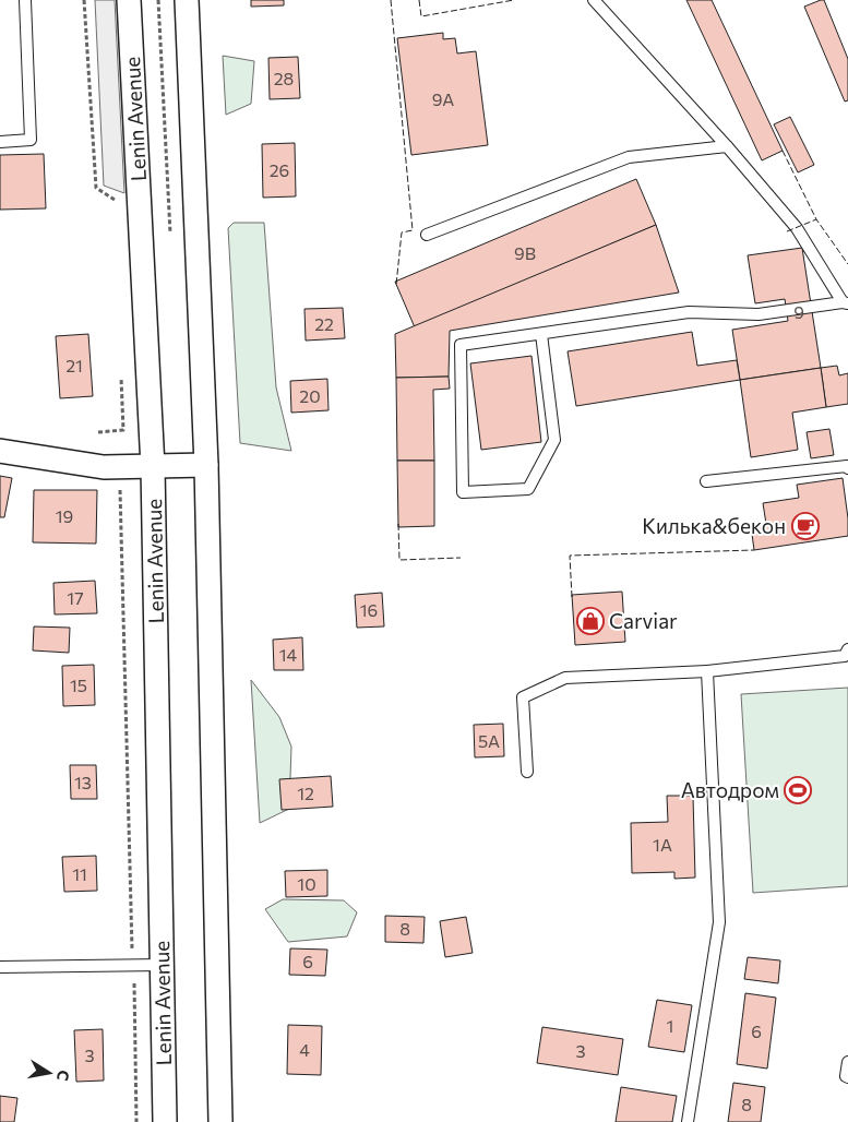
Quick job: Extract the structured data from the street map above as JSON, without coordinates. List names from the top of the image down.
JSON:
{
  "streets": {
    "street": ["Lenin Avenue"]
  },
  "places": {
    "cafe": ["Килька&бекон"],
    "shop": ["Carviar"],
    "sports": ["Автодром"]
  },
  "house_numbers": [
    "28",
    "9А",
    "26",
    "9В",
    "9",
    "22",
    "21",
    "20",
    "19",
    "17",
    "16",
    "14",
    "15",
    "5А",
    "13",
    "12",
    "1А",
    "11",
    "10",
    "8",
    "6",
    "1",
    "6",
    "4",
    "3",
    "3",
    "8"
  ],
  "north": "right"
}
